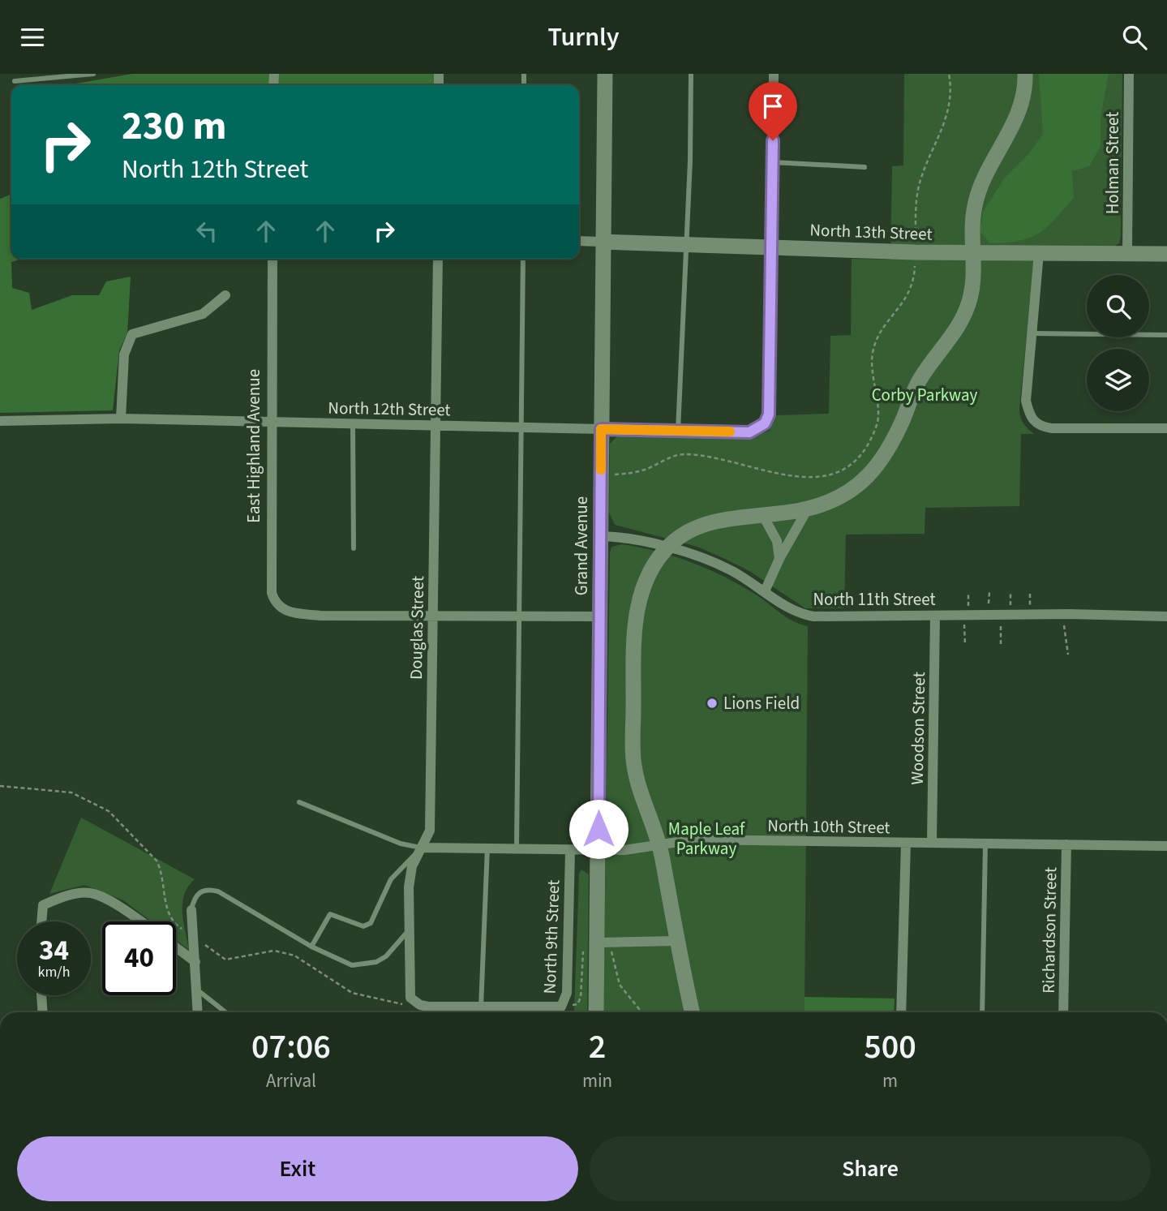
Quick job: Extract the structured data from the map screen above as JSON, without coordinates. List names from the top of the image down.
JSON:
{
  "streets": {
    "street": [
      "Holman Street",
      "North 13th Street",
      "North 12th Street",
      "East Highland Avenue",
      "Grand Avenue",
      "North 11th Street",
      "Douglas Street",
      "Woodson Street",
      "North 10th Street",
      "Richardson Street",
      "North 9th Street"
    ]
  },
  "crossings": [
    ["Holman Street", "North 13th Street"],
    ["North 13th Street", "North 12th Street"],
    ["North 13th Street", "Grand Avenue"],
    ["North 12th Street", "East Highland Avenue"],
    ["North 12th Street", "Grand Avenue"],
    ["North 12th Street", "Douglas Street"],
    ["East Highland Avenue", "Douglas Street"],
    ["Grand Avenue", "North 11th Street"],
    ["Grand Avenue", "North 10th Street"],
    ["North 11th Street", "Woodson Street"],
    ["Douglas Street", "North 10th Street"],
    ["Douglas Street", "North 9th Street"],
    ["Woodson Street", "North 10th Street"],
    ["North 10th Street", "Richardson Street"],
    ["North 10th Street", "North 9th Street"]
  ],
  "parks": ["Corby Parkway", "Maple Leaf Parkway"],
  "places": ["Lions Field"],
  "page": {
    "header": "Turnly",
    "turn": ["230 m", "North 12th Street"],
    "speed": "34 km/h",
    "limit": "40",
    "eta": [
      "07:06",
      "Arrival",
      "2",
      "min",
      "500",
      "m"
    ],
    "buttons": ["Exit", "Share"]
  }
}
